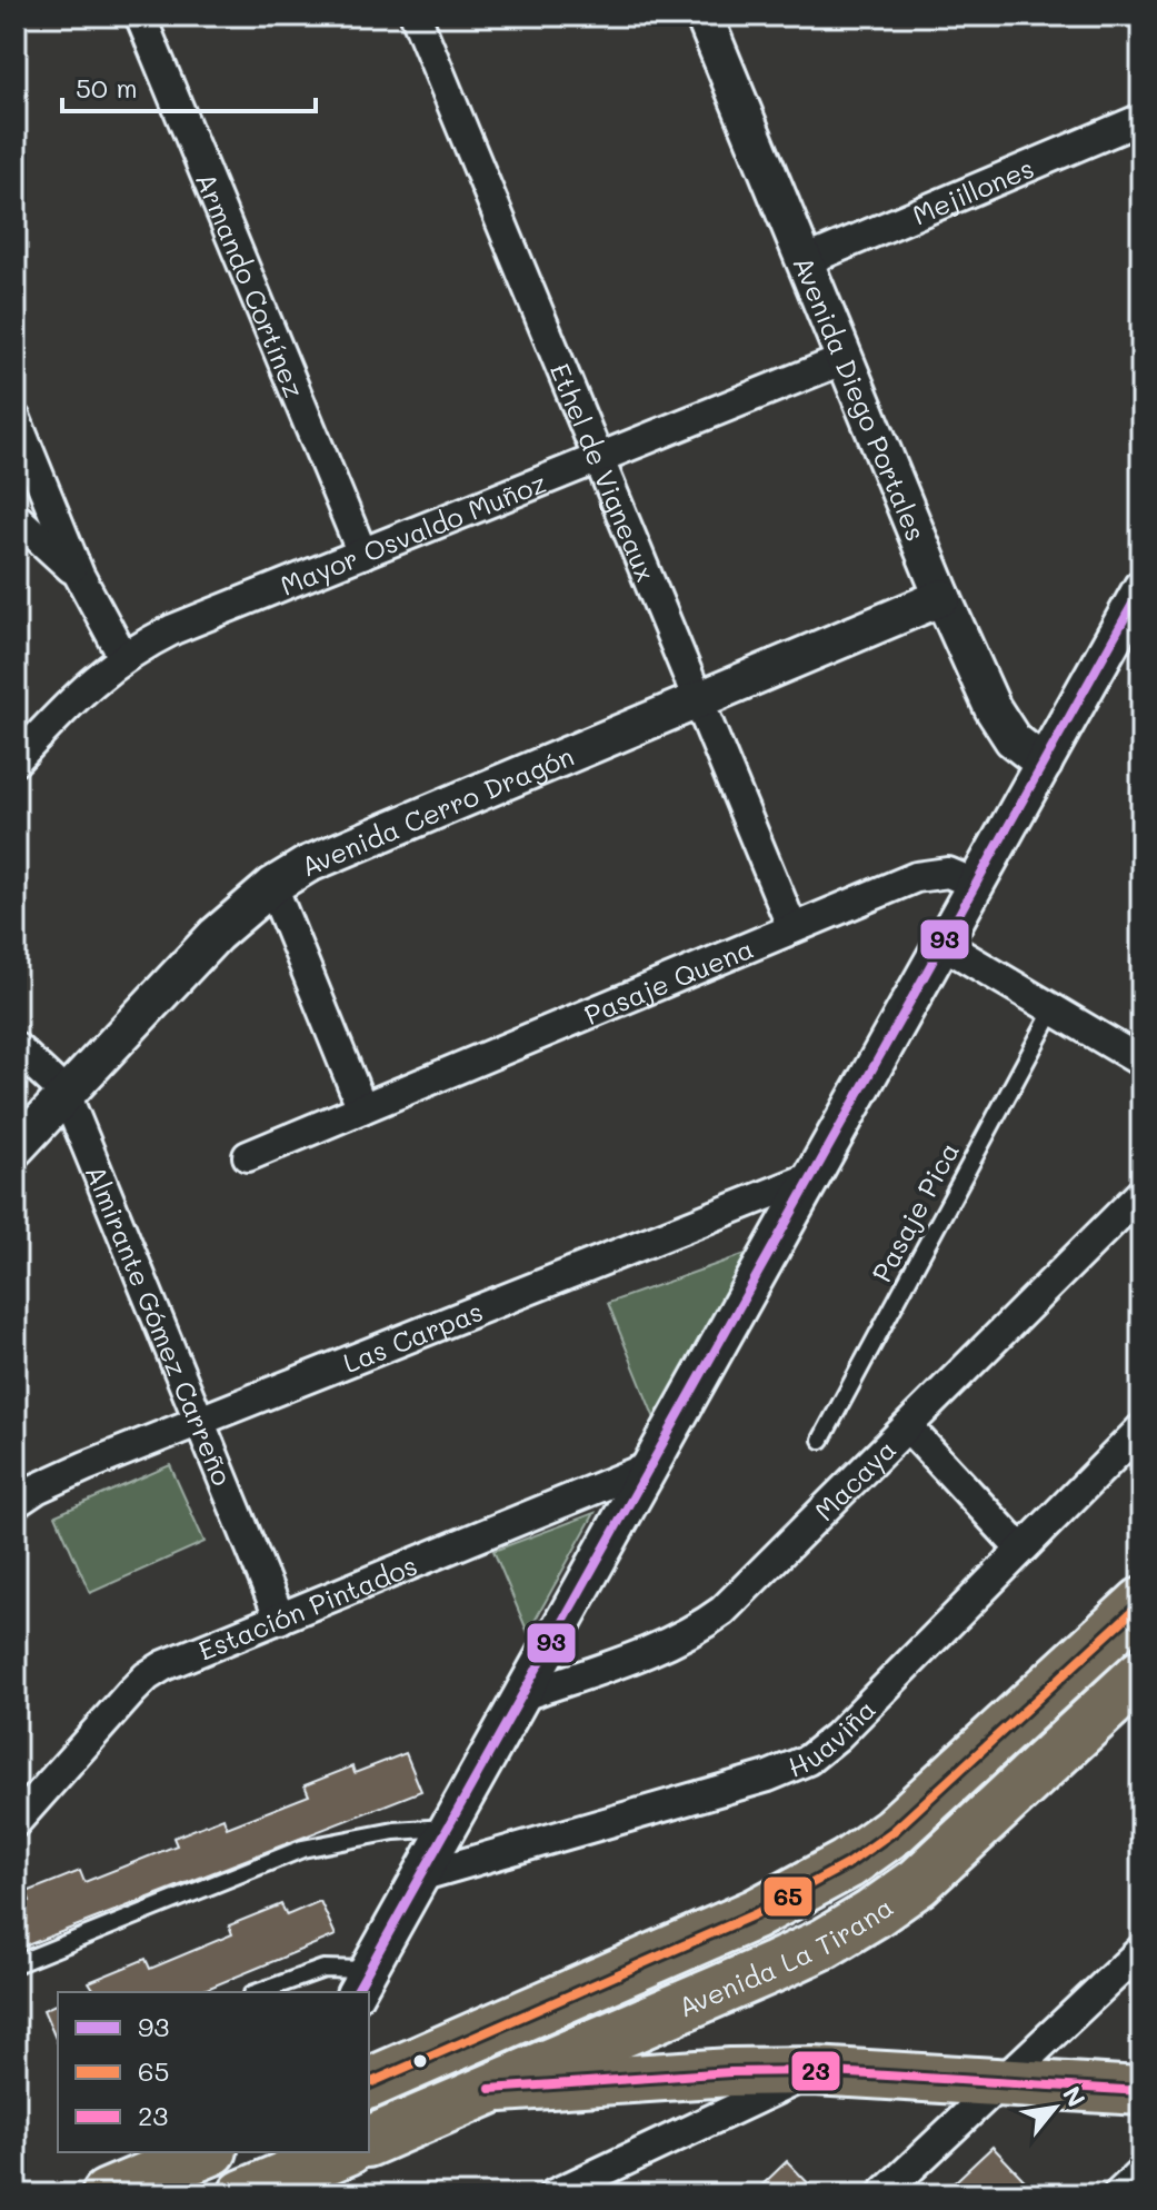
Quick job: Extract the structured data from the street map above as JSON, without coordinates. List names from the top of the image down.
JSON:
{
  "streets": {
    "highway": ["Avenida La Tirana"],
    "street": [
      "Mejillones",
      "Armando Cortínez",
      "Avenida Diego Portales",
      "Ethel de Vigneaux",
      "Mayor Osvaldo Muñoz",
      "Avenida Cerro Dragón",
      "Pasaje Quena",
      "Almirante Gómez Carreño",
      "Las Carpas",
      "Macaya",
      "Estación Pintados",
      "Huaviña"
    ],
    "lane": ["Pasaje Pica"]
  },
  "crossings": [
    ["Mejillones", "Avenida Diego Portales"],
    ["Armando Cortínez", "Mayor Osvaldo Muñoz"],
    ["Avenida Diego Portales", "Mayor Osvaldo Muñoz"],
    ["Avenida Diego Portales", "Avenida Cerro Dragón"],
    ["Ethel de Vigneaux", "Mayor Osvaldo Muñoz"],
    ["Ethel de Vigneaux", "Avenida Cerro Dragón"],
    ["Ethel de Vigneaux", "Pasaje Quena"],
    ["Avenida Cerro Dragón", "Almirante Gómez Carreño"],
    ["Almirante Gómez Carreño", "Las Carpas"],
    ["Almirante Gómez Carreño", "Estación Pintados"]
  ],
  "lines": ["transit line 93", "transit line 65", "transit line 23"],
  "legend": ["93", "65", "23"],
  "scale_bar": "50 m",
  "north": "top right"
}
